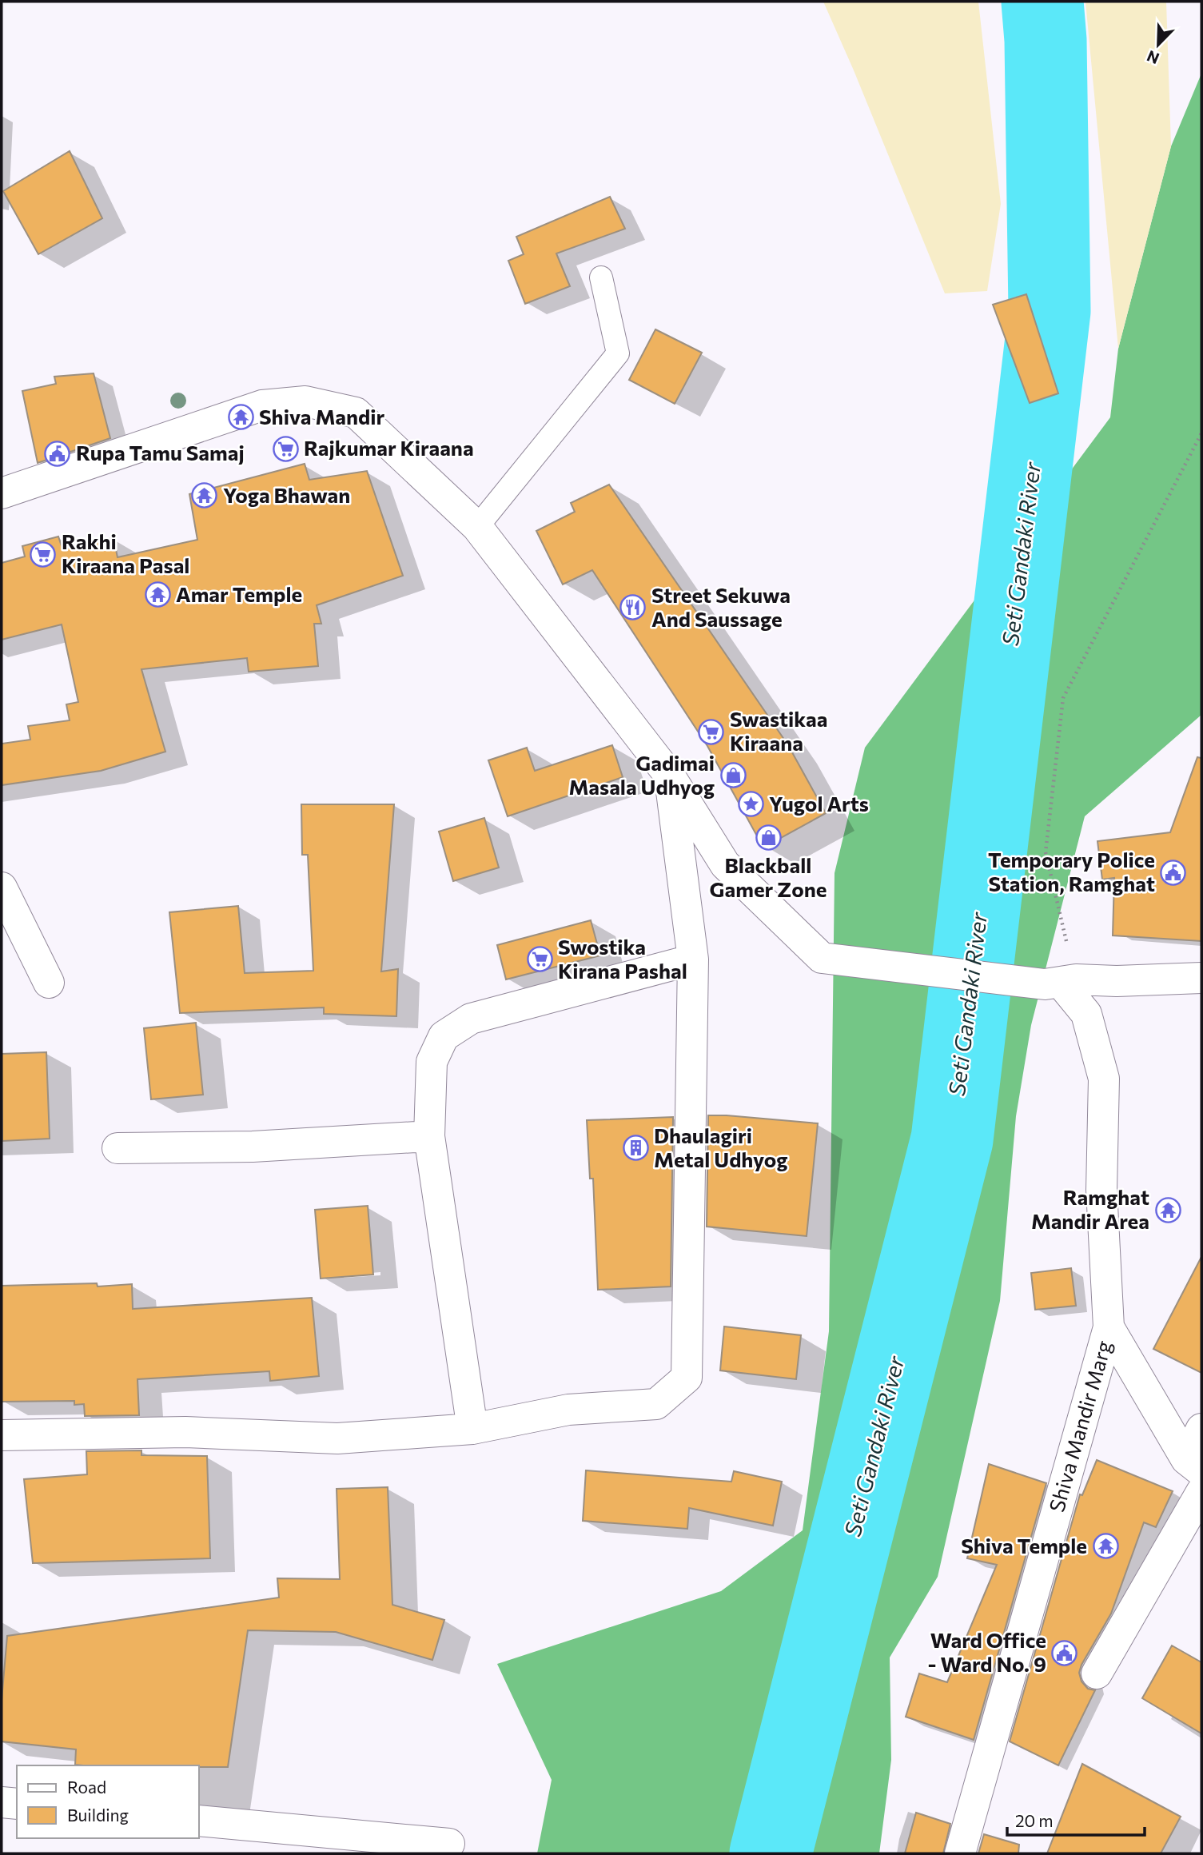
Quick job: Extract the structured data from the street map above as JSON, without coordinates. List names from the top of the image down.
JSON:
{
  "streets": {
    "street": ["Shiva Mandir Marg"]
  },
  "water": ["Seti Gandaki River"],
  "places": {
    "temple": [
      "Shiva Mandir",
      "Yoga Bhawan",
      "Amar Temple",
      "Ramghat Mandir Area",
      "Shiva Temple"
    ],
    "supermarket": [
      "Rajkumar Kiraana",
      "Rakhi Kiraana Pasal",
      "Swastikaa Kiraana",
      "Swostika Kirana Pashal"
    ],
    "public building": ["Rupa Tamu Samaj", "Temporary Police Station, Ramghat", "Ward Office - Ward No. 9"],
    "restaurant": ["Street Sekuwa And Saussage"],
    "shop": ["Gadimai Masala Udhyog", "Blackball Gamer Zone"],
    "place": ["Yugol Arts"],
    "building": ["Dhaulagiri Metal Udhyog"]
  },
  "legend": ["Road", "Building"],
  "scale_bar": "20 m",
  "north": "bottom left"
}
